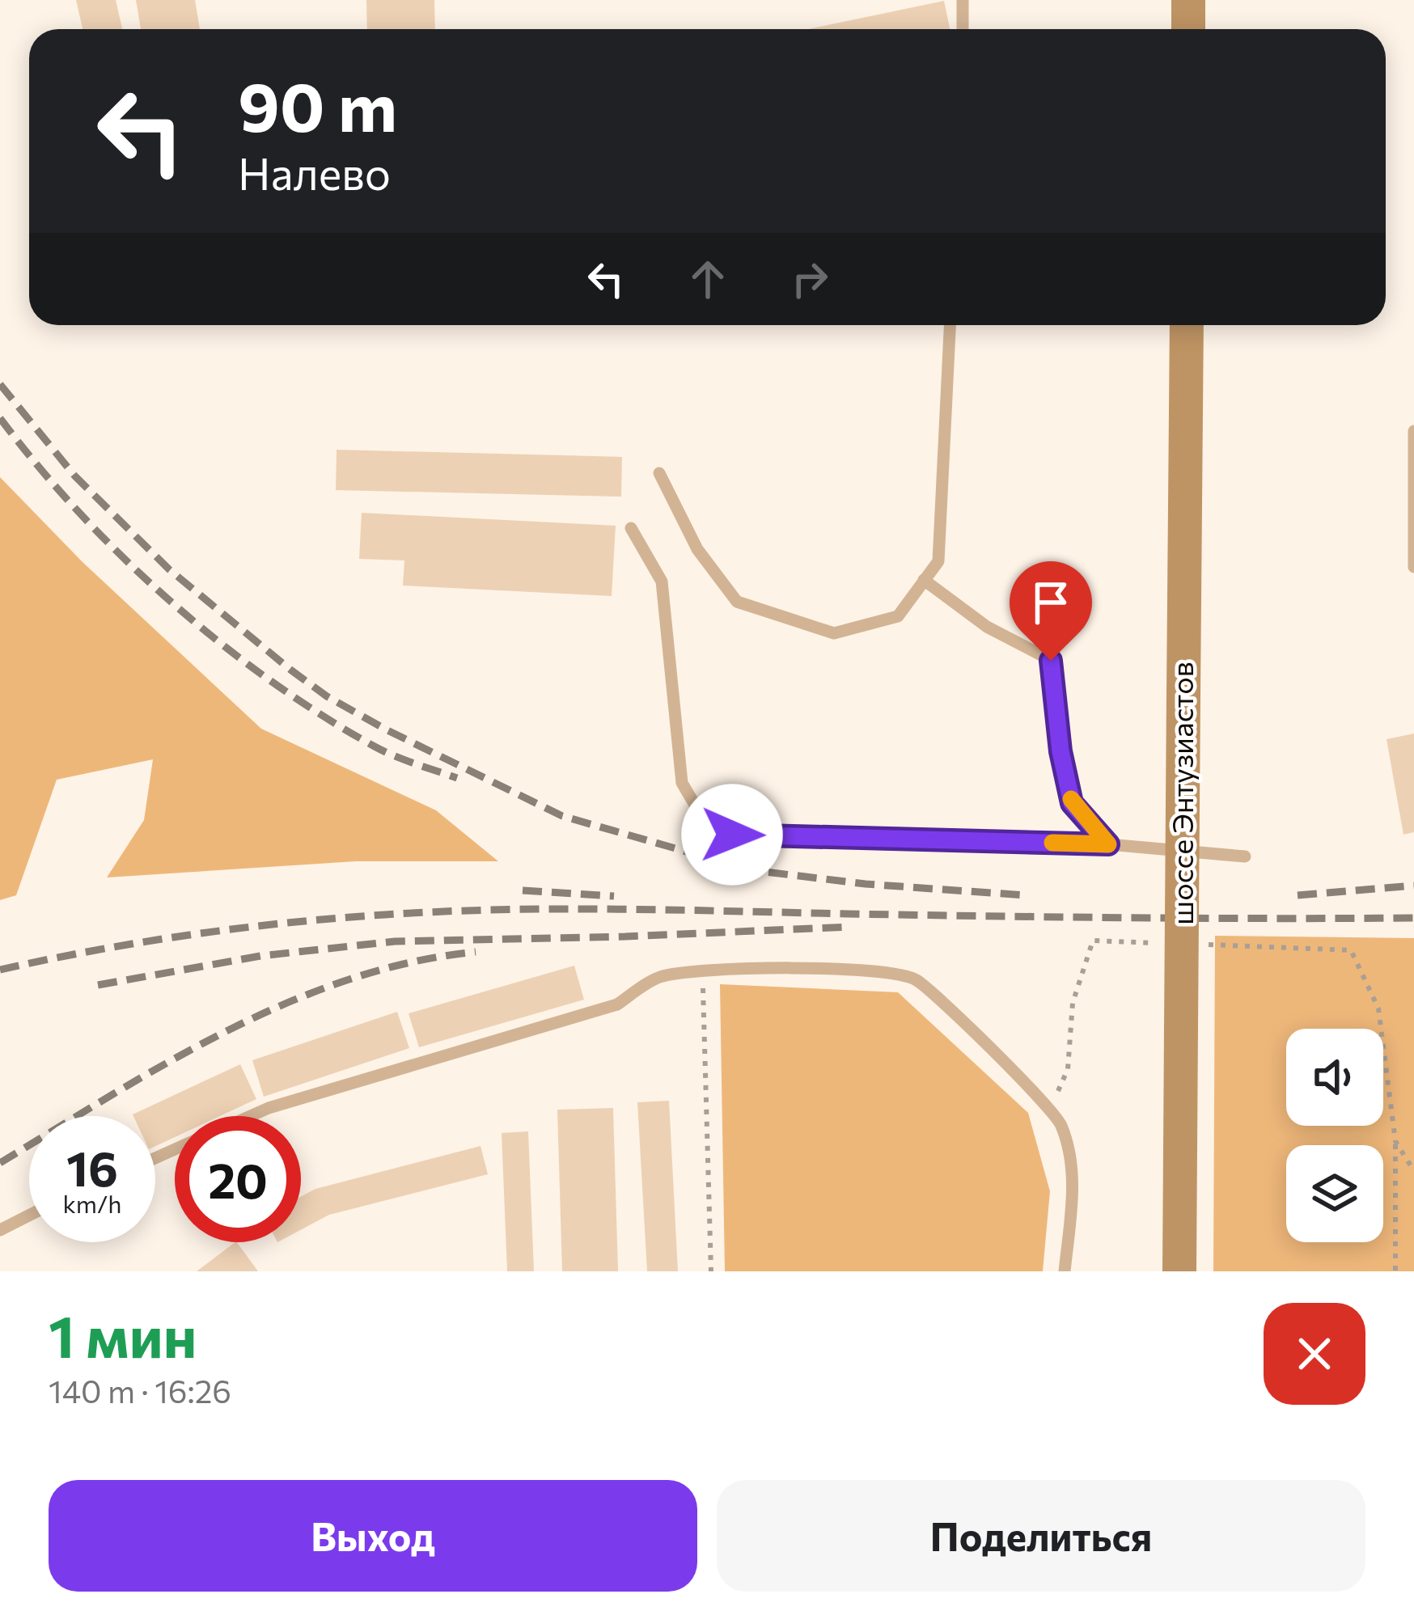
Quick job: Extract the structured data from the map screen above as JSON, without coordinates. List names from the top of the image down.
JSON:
{
  "streets": {
    "main road": ["шоссе Энтузиастов"]
  },
  "page": {
    "turn": ["90 m", "Налево"],
    "speed": "16 km/h",
    "limit": "20",
    "heading": ["1 мин", "140 m · 16:26"],
    "buttons": ["Выход", "Поделиться"]
  }
}
